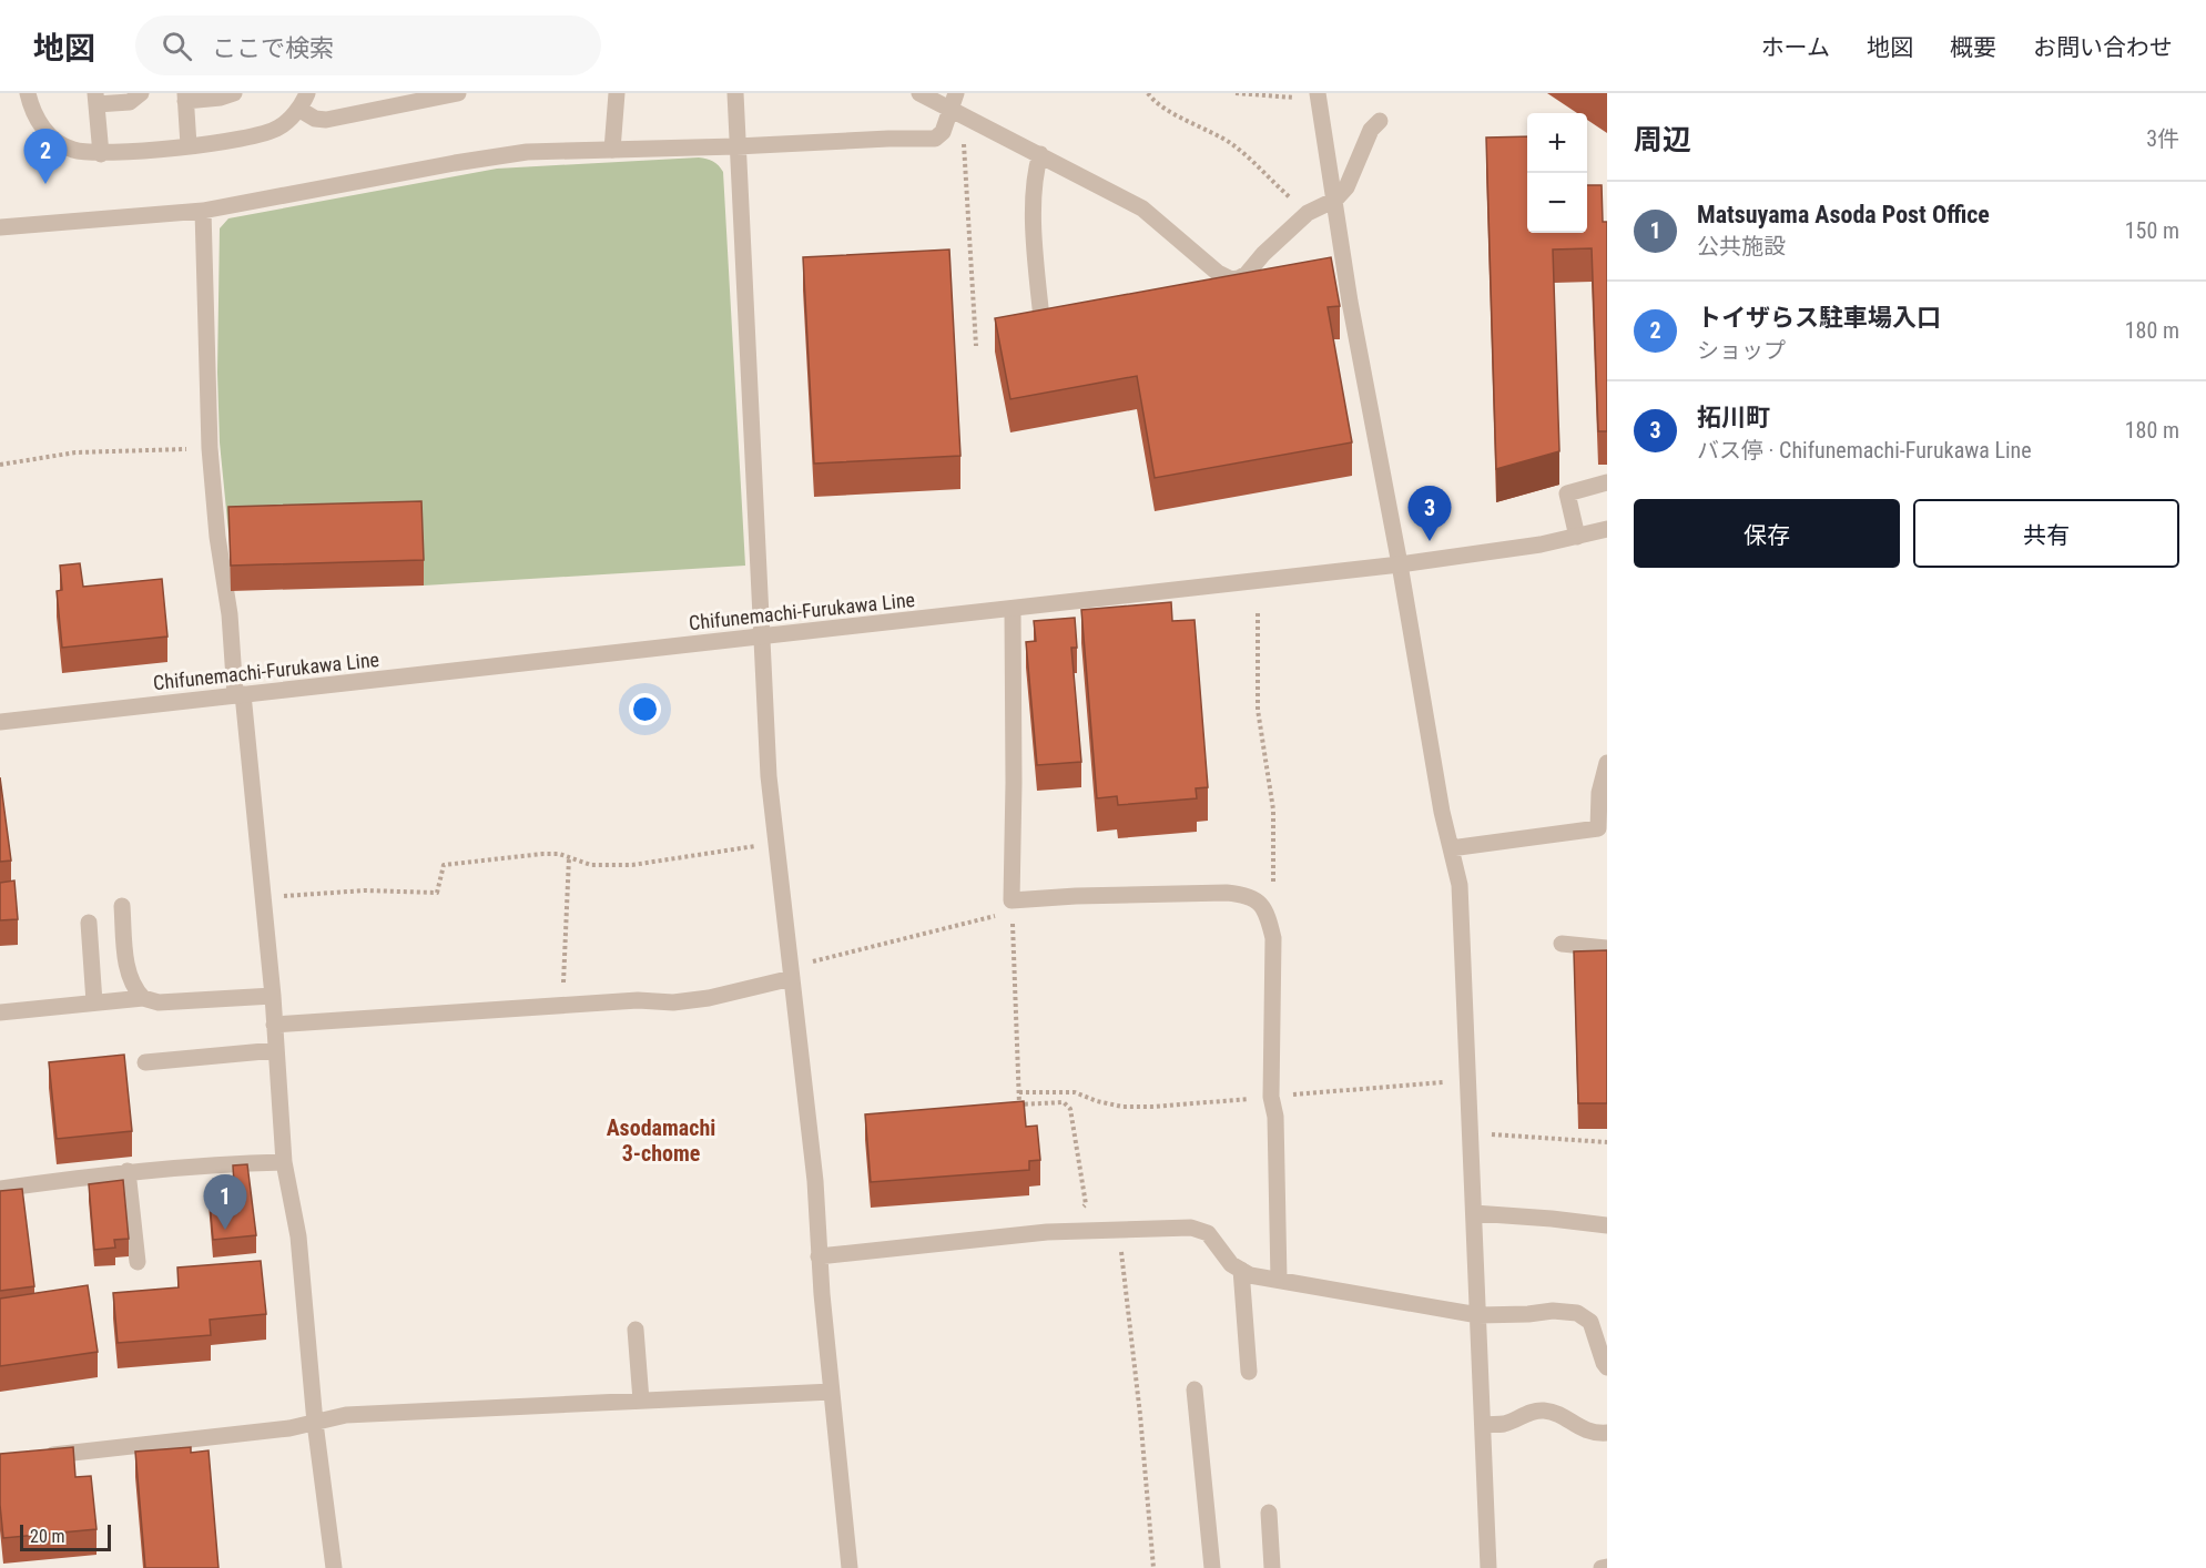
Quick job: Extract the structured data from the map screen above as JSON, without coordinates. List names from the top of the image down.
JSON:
{
  "streets": {
    "street": ["Chifunemachi-Furukawa Line"]
  },
  "districts": ["Asodamachi 3-chome"],
  "scale_bar": "20 m",
  "page": {
    "header": "地図",
    "search": "ここで検索",
    "nav": [
      "ホーム",
      "地図",
      "概要",
      "お問い合わせ"
    ],
    "heading": ["周辺", "3件"],
    "map_buttons": ["+", "−"],
    "pins": ["2", "3", "1"],
    "list": [
      {
        "mark": "1",
        "name": "Matsuyama Asoda Post Office",
        "note": "公共施設",
        "value": "150 m"
      },
      {
        "mark": "2",
        "name": "トイザらス駐車場入口",
        "note": "ショップ",
        "value": "180 m"
      },
      {
        "mark": "3",
        "name": "拓川町",
        "note": "バス停 · Chifunemachi-Furukawa Line",
        "value": "180 m"
      }
    ],
    "buttons": ["保存", "共有"],
    "scale": "20 m"
  }
}
